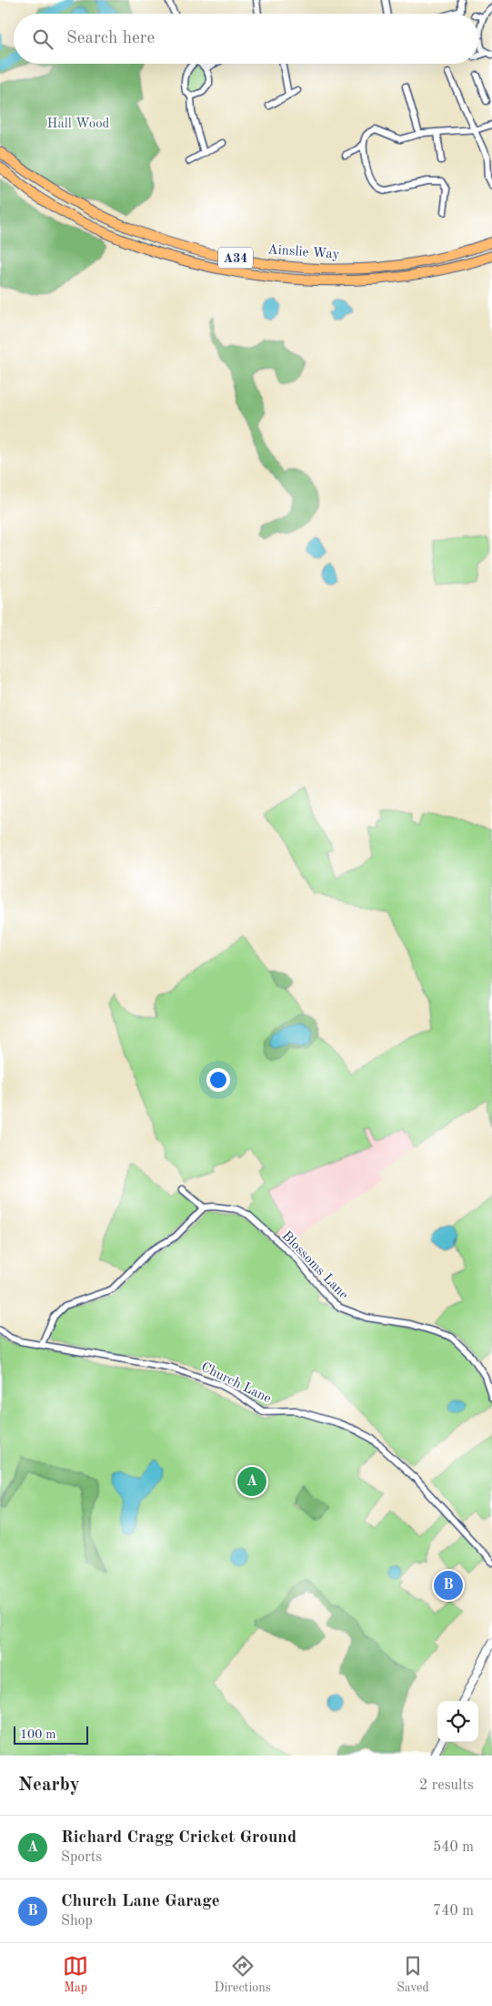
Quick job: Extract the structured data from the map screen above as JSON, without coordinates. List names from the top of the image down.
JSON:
{
  "streets": {
    "highway": ["Ainslie Way", "A34"],
    "street": ["Blossoms Lane", "Church Lane"]
  },
  "parks": ["Hall Wood"],
  "scale_bar": "100 m",
  "page": {
    "search": "Search here",
    "pins": ["A", "B"],
    "scale": "100 m",
    "heading": ["Nearby", "2 results"],
    "list": [
      {
        "mark": "A",
        "name": "Richard Cragg Cricket Ground",
        "note": "Sports",
        "value": "540 m"
      },
      {
        "mark": "B",
        "name": "Church Lane Garage",
        "note": "Shop",
        "value": "740 m"
      }
    ],
    "nav": ["Map", "Directions", "Saved"]
  }
}
